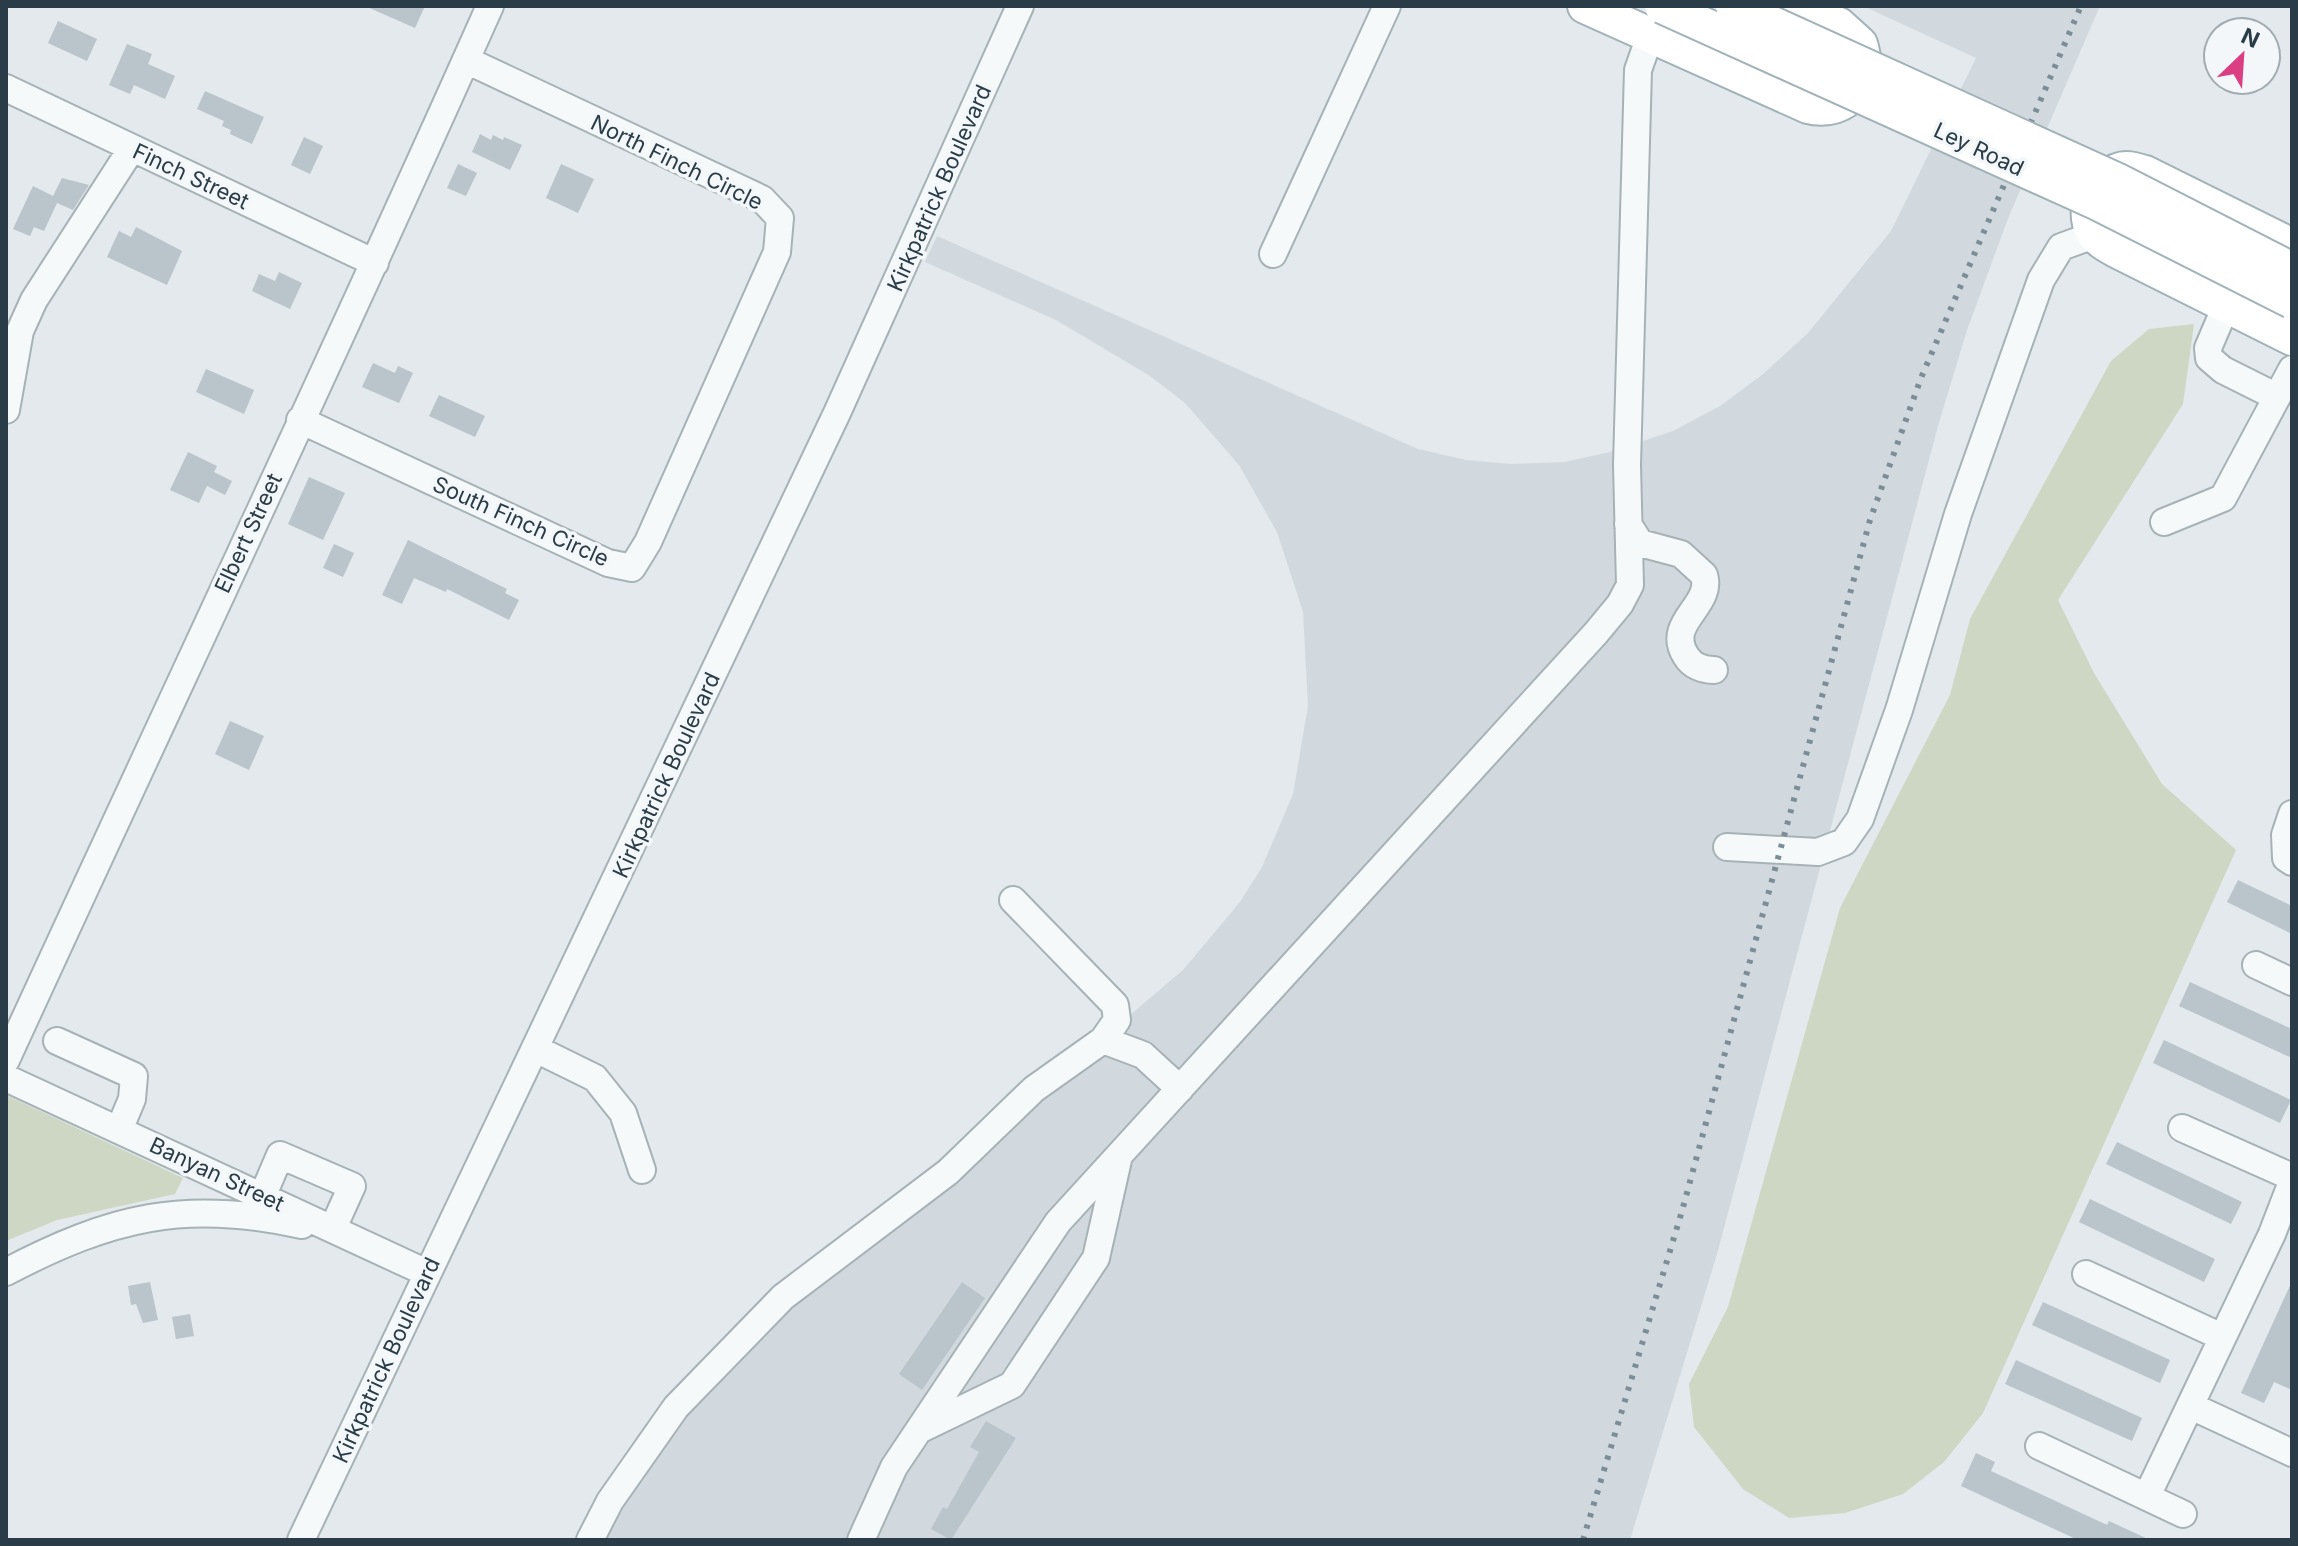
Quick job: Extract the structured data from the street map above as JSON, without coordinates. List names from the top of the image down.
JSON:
{
  "streets": {
    "main road": ["Ley Road"],
    "street": [
      "North Finch Circle",
      "Finch Street",
      "Kirkpatrick Boulevard",
      "South Finch Circle",
      "Elbert Street",
      "Banyan Street"
    ]
  },
  "crossings": [
    ["North Finch Circle", "South Finch Circle"],
    ["North Finch Circle", "Elbert Street"],
    ["Finch Street", "Elbert Street"],
    ["Kirkpatrick Boulevard", "Banyan Street"],
    ["South Finch Circle", "Elbert Street"]
  ],
  "north": "top right"
}
